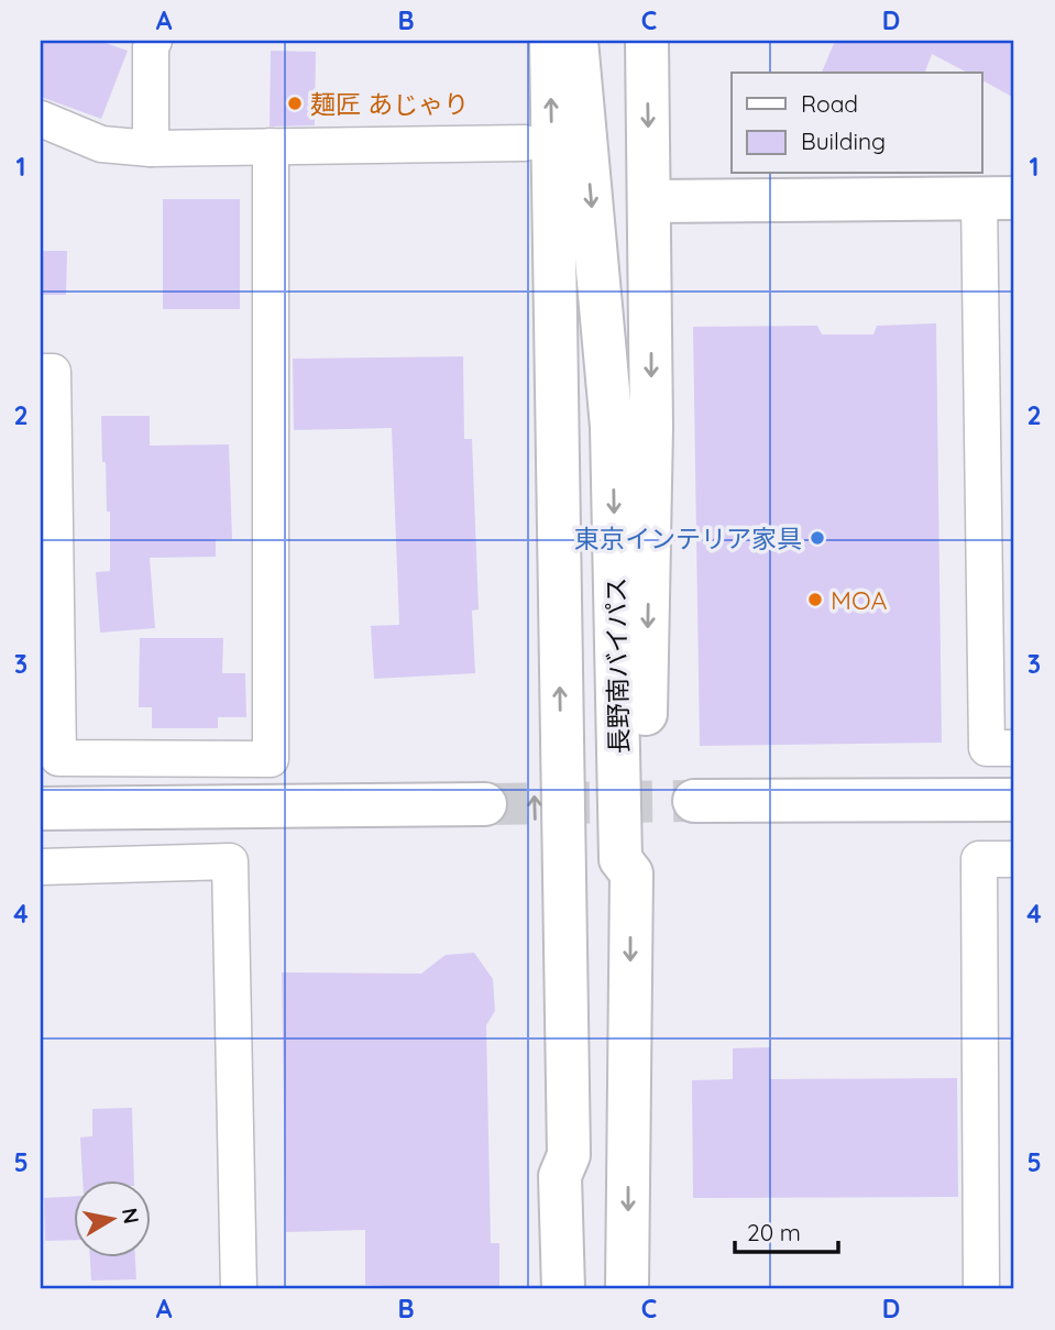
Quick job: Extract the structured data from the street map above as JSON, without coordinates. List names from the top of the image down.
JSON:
{
  "streets": {
    "main road": ["長野南バイパス"]
  },
  "places": ["麺匠 あじゃり", "東京インテリア家具", "MOA"],
  "legend": ["Road", "Building"],
  "scale_bar": "20 m",
  "north": "right",
  "grid": {
    "columns": [
      "A",
      "B",
      "C",
      "D"
    ],
    "rows": [
      "1",
      "2",
      "3",
      "4",
      "5"
    ]
  }
}
